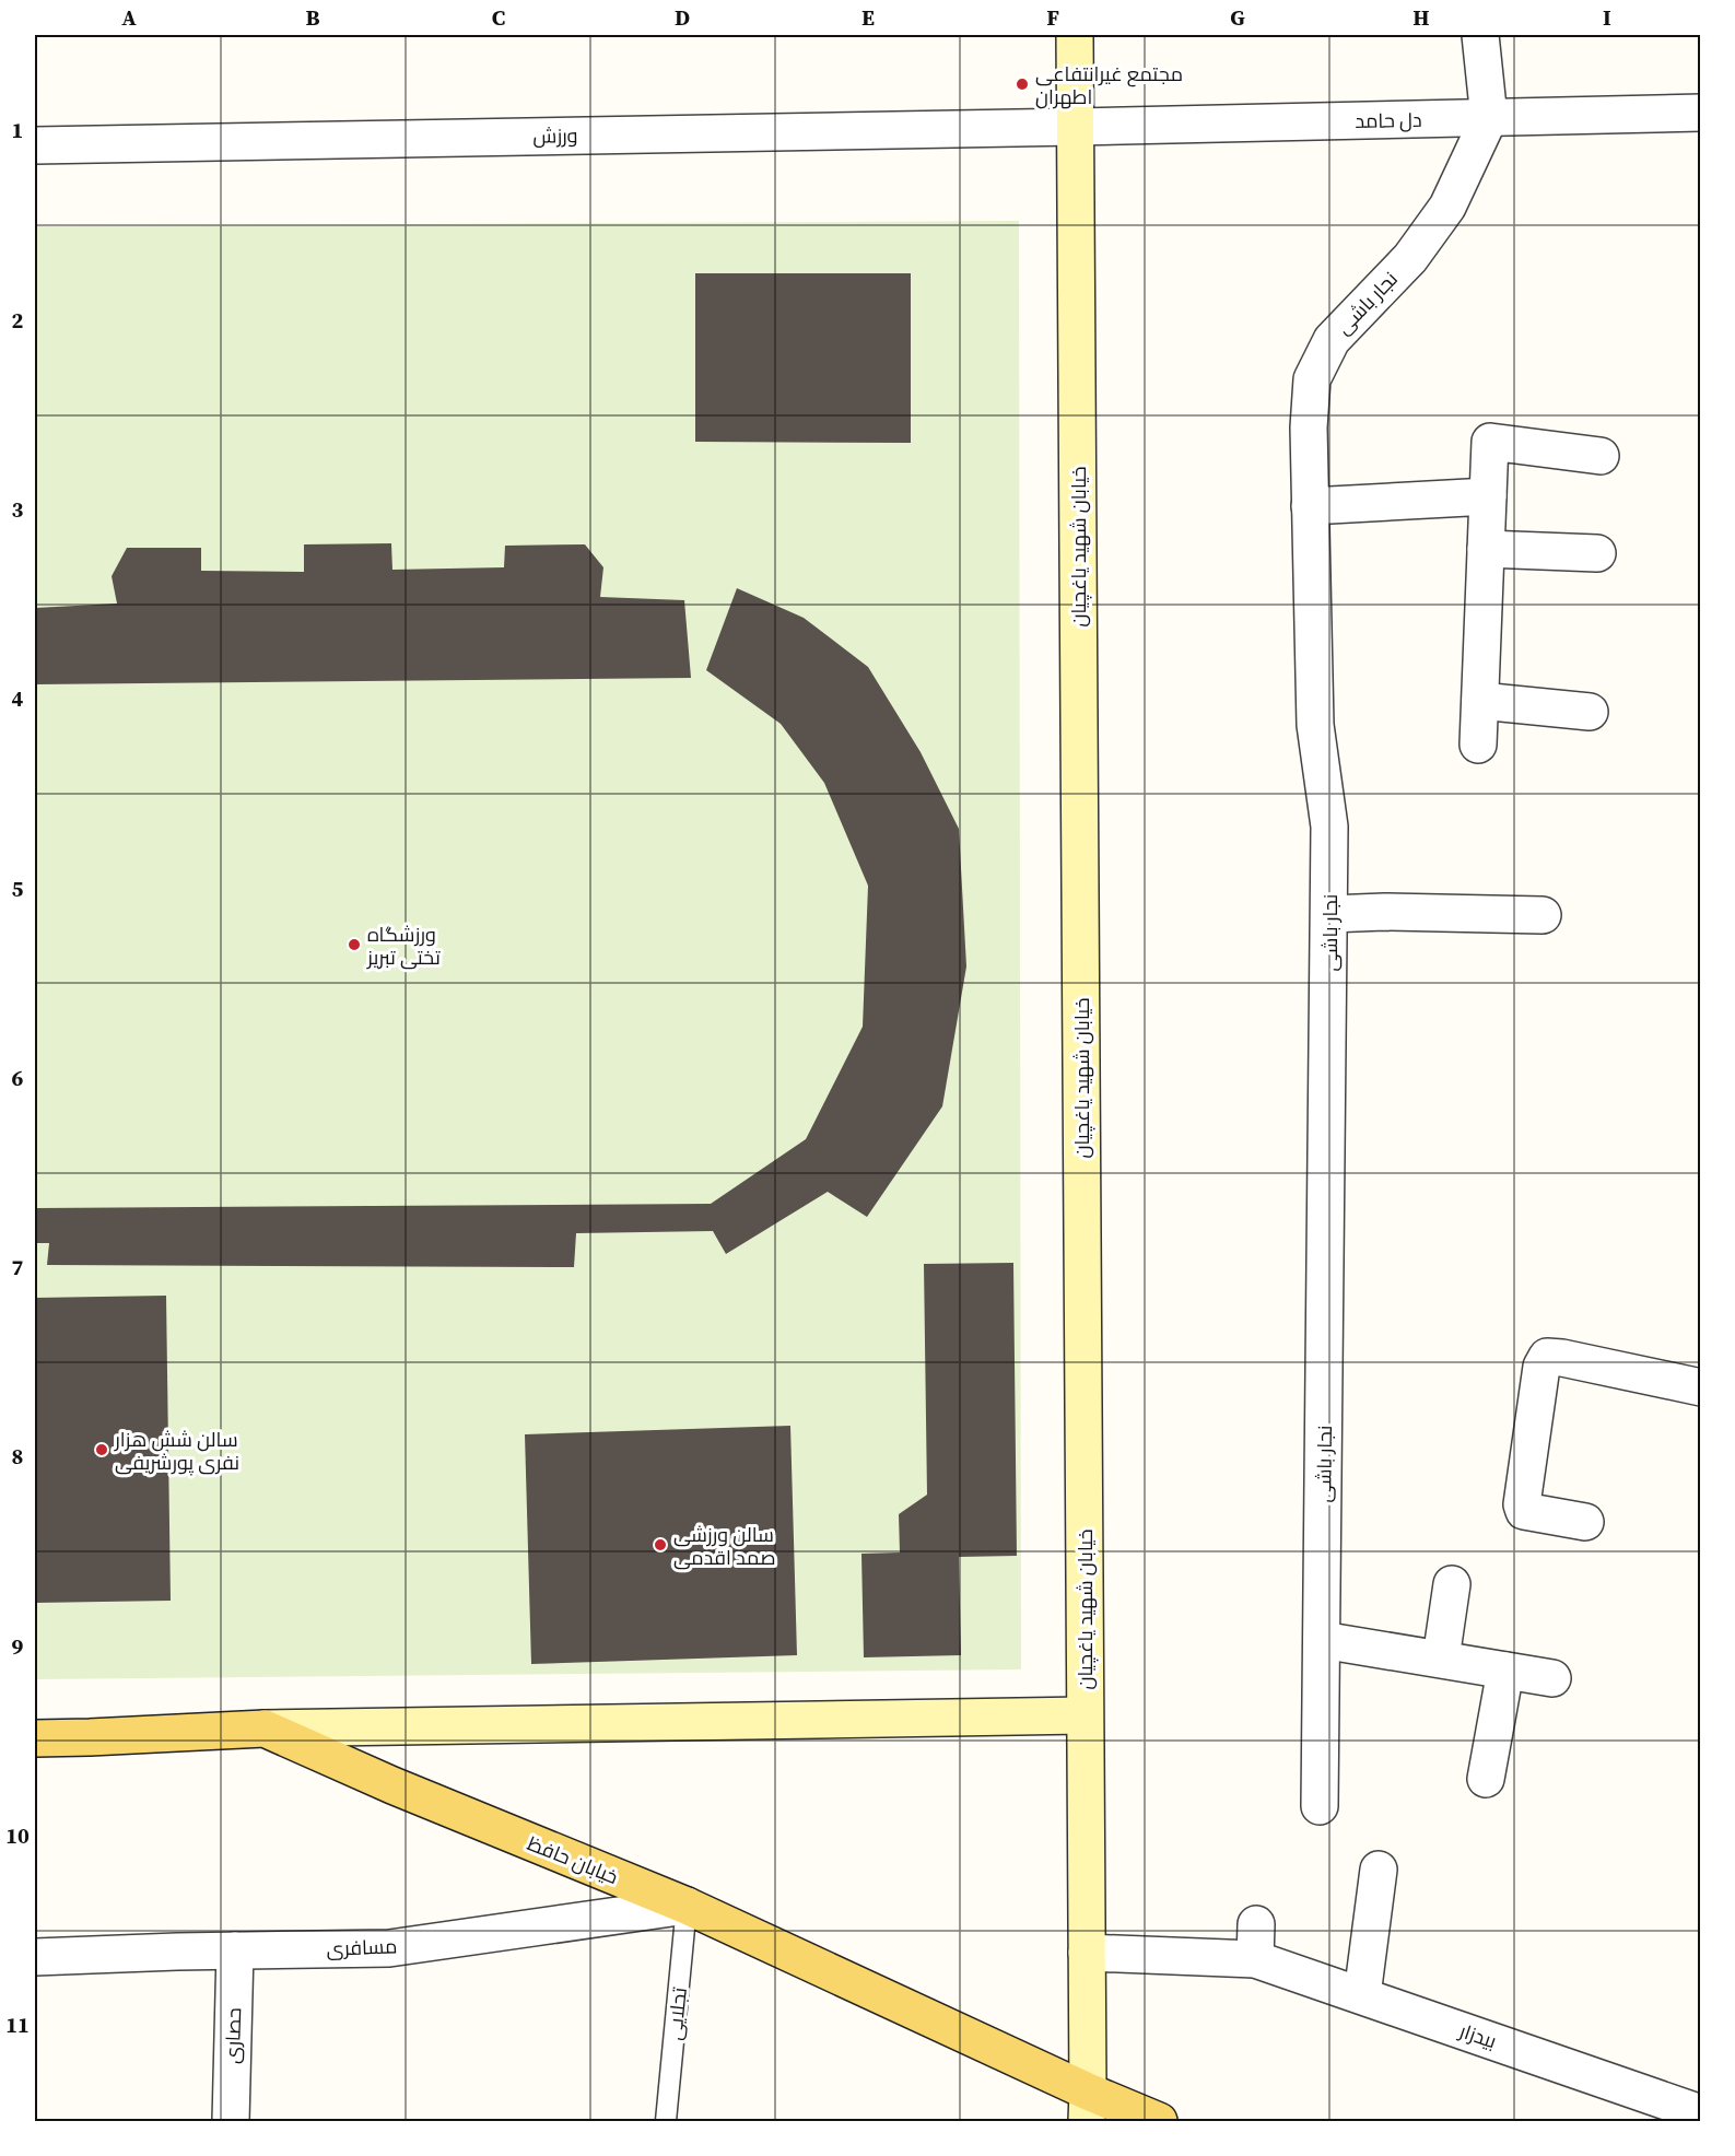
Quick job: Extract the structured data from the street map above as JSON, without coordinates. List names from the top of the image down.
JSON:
{
  "streets": {
    "main road": ["خیابان شهید یاغچیان", "خیابان حافظ"],
    "street": [
      "دل حامد",
      "ورزش",
      "نجار باشی",
      "مسافری",
      "حصاری",
      "بیدزار"
    ],
    "lane": ["تجلایی"]
  },
  "crossings": [
    ["دل حامد", "ورزش"],
    ["دل حامد", "نجار باشی"],
    ["دل حامد", "خیابان شهید یاغچیان"],
    ["ورزش", "خیابان شهید یاغچیان"],
    ["خیابان شهید یاغچیان", "خیابان حافظ"],
    ["خیابان حافظ", "مسافری"],
    ["خیابان حافظ", "تجلایی"],
    ["مسافری", "تجلایی"],
    ["مسافری", "حصاری"]
  ],
  "places": [
    "مجتمع غیرانتفاعی اطهران",
    "ورزشگاه تختی تبریز",
    "سالن شش هزار نفری پورشریفی",
    "سالن ورزشی صمد اقدمی"
  ],
  "grid": {
    "columns": [
      "A",
      "B",
      "C",
      "D",
      "E",
      "F",
      "G",
      "H",
      "I"
    ],
    "rows": [
      "1",
      "2",
      "3",
      "4",
      "5",
      "6",
      "7",
      "8",
      "9",
      "10",
      "11"
    ]
  }
}
